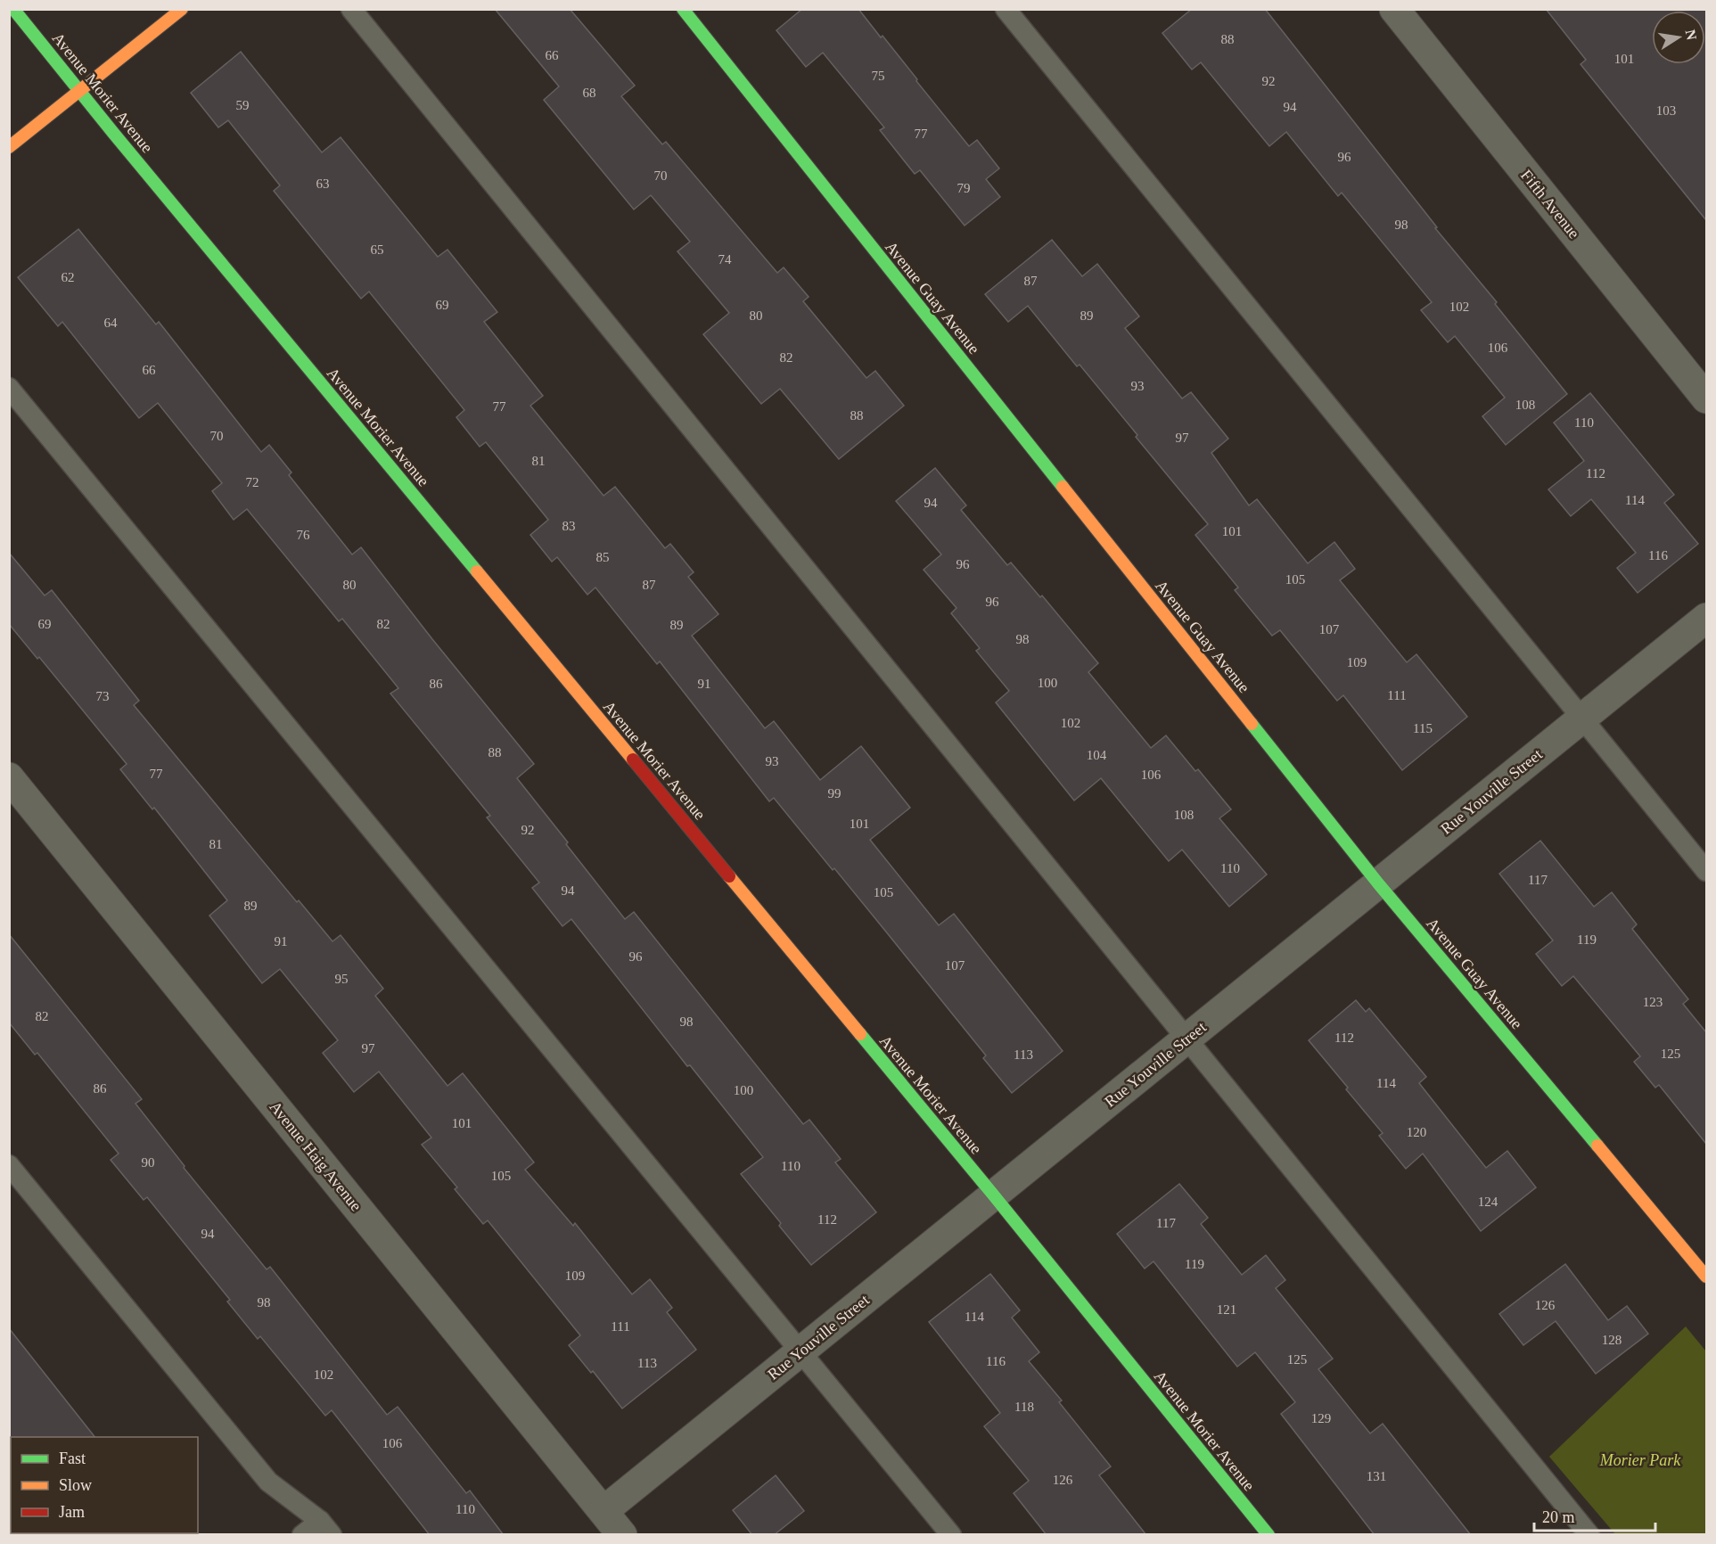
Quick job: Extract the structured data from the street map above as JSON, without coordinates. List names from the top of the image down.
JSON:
{
  "streets": {
    "street": [
      "Avenue Morier Avenue",
      "Fifth Avenue",
      "Avenue Guay Avenue",
      "Rue Youville Street",
      "Avenue Haig Avenue"
    ]
  },
  "crossings": [
    ["Avenue Morier Avenue", "Rue Youville Street"],
    ["Avenue Guay Avenue", "Rue Youville Street"],
    ["Rue Youville Street", "Avenue Haig Avenue"]
  ],
  "parks": ["Morier Park"],
  "house_numbers": [
    "88",
    "66",
    "101",
    "75",
    "92",
    "68",
    "59",
    "94",
    "103",
    "77",
    "96",
    "70",
    "63",
    "79",
    "98",
    "65",
    "74",
    "62",
    "87",
    "69",
    "102",
    "80",
    "89",
    "64",
    "106",
    "82",
    "66",
    "93",
    "108",
    "77",
    "88",
    "110",
    "70",
    "97",
    "81",
    "112",
    "72",
    "114",
    "94",
    "83",
    "101",
    "76",
    "116",
    "85",
    "96",
    "105",
    "80",
    "87",
    "96",
    "69",
    "82",
    "89",
    "107",
    "98",
    "109",
    "100",
    "86",
    "91",
    "111",
    "73",
    "102",
    "115",
    "88",
    "104",
    "93",
    "77",
    "106",
    "99",
    "108",
    "101",
    "92",
    "81",
    "110",
    "117",
    "94",
    "105",
    "89",
    "119",
    "91",
    "96",
    "107",
    "95",
    "123",
    "82",
    "98",
    "112",
    "97",
    "125",
    "113",
    "114",
    "86",
    "100",
    "101",
    "120",
    "90",
    "110",
    "105",
    "124",
    "112",
    "117",
    "94",
    "119",
    "109",
    "98",
    "126",
    "121",
    "114",
    "111",
    "128",
    "125",
    "116",
    "113",
    "102",
    "118",
    "129",
    "106",
    "131",
    "126",
    "110"
  ],
  "legend": ["Fast", "Slow", "Jam"],
  "scale_bar": "20 m",
  "north": "right"
}
